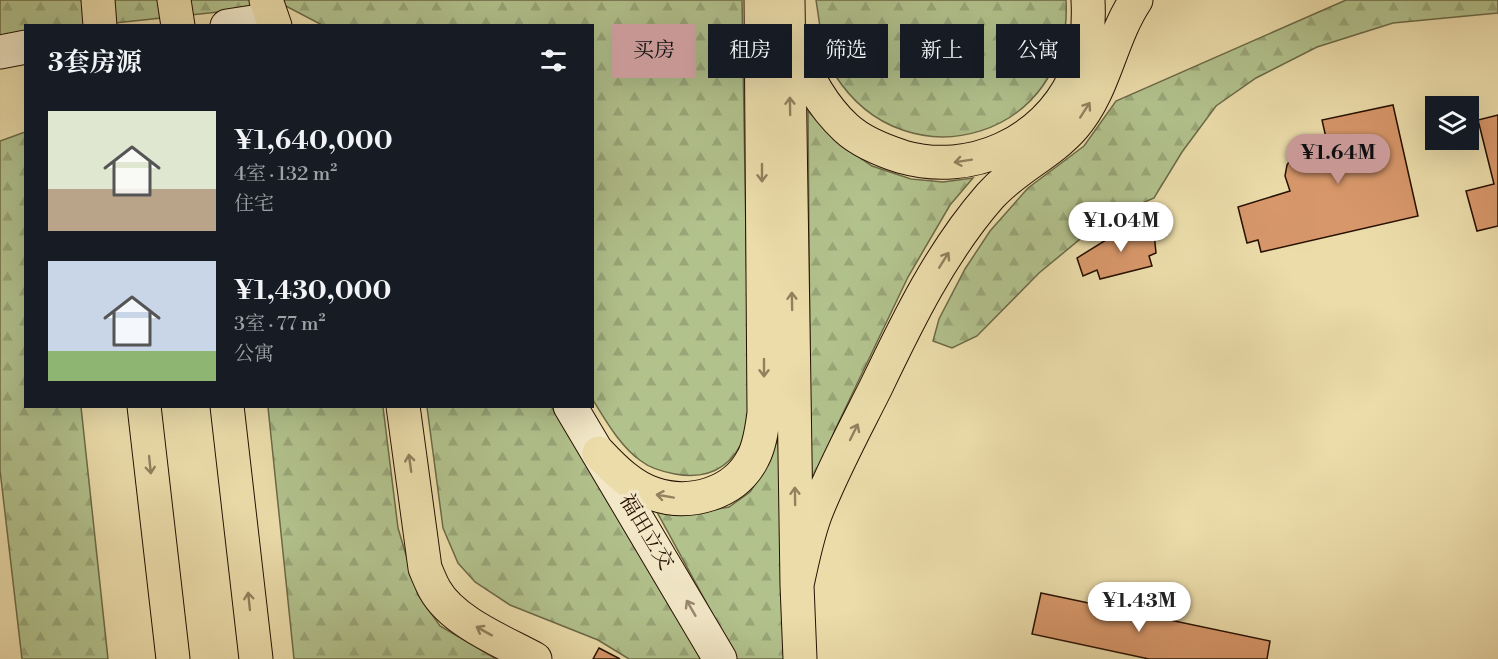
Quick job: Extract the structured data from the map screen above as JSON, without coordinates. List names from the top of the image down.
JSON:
{
  "streets": {
    "street": ["福田立交"]
  },
  "one_way": ["福田立交"],
  "page": {
    "chip": [
      "买房",
      "租房",
      "筛选",
      "新上",
      "公寓"
    ],
    "heading": "3套房源",
    "list": [
      {
        "name": "¥1,640,000",
        "note": "4室 · 132 m² · 住宅"
      },
      {
        "name": "¥1,430,000",
        "note": "3室 · 77 m² · 公寓"
      }
    ],
    "price": ["¥1.64M", "¥1.04M", "¥1.43M"]
  }
}
